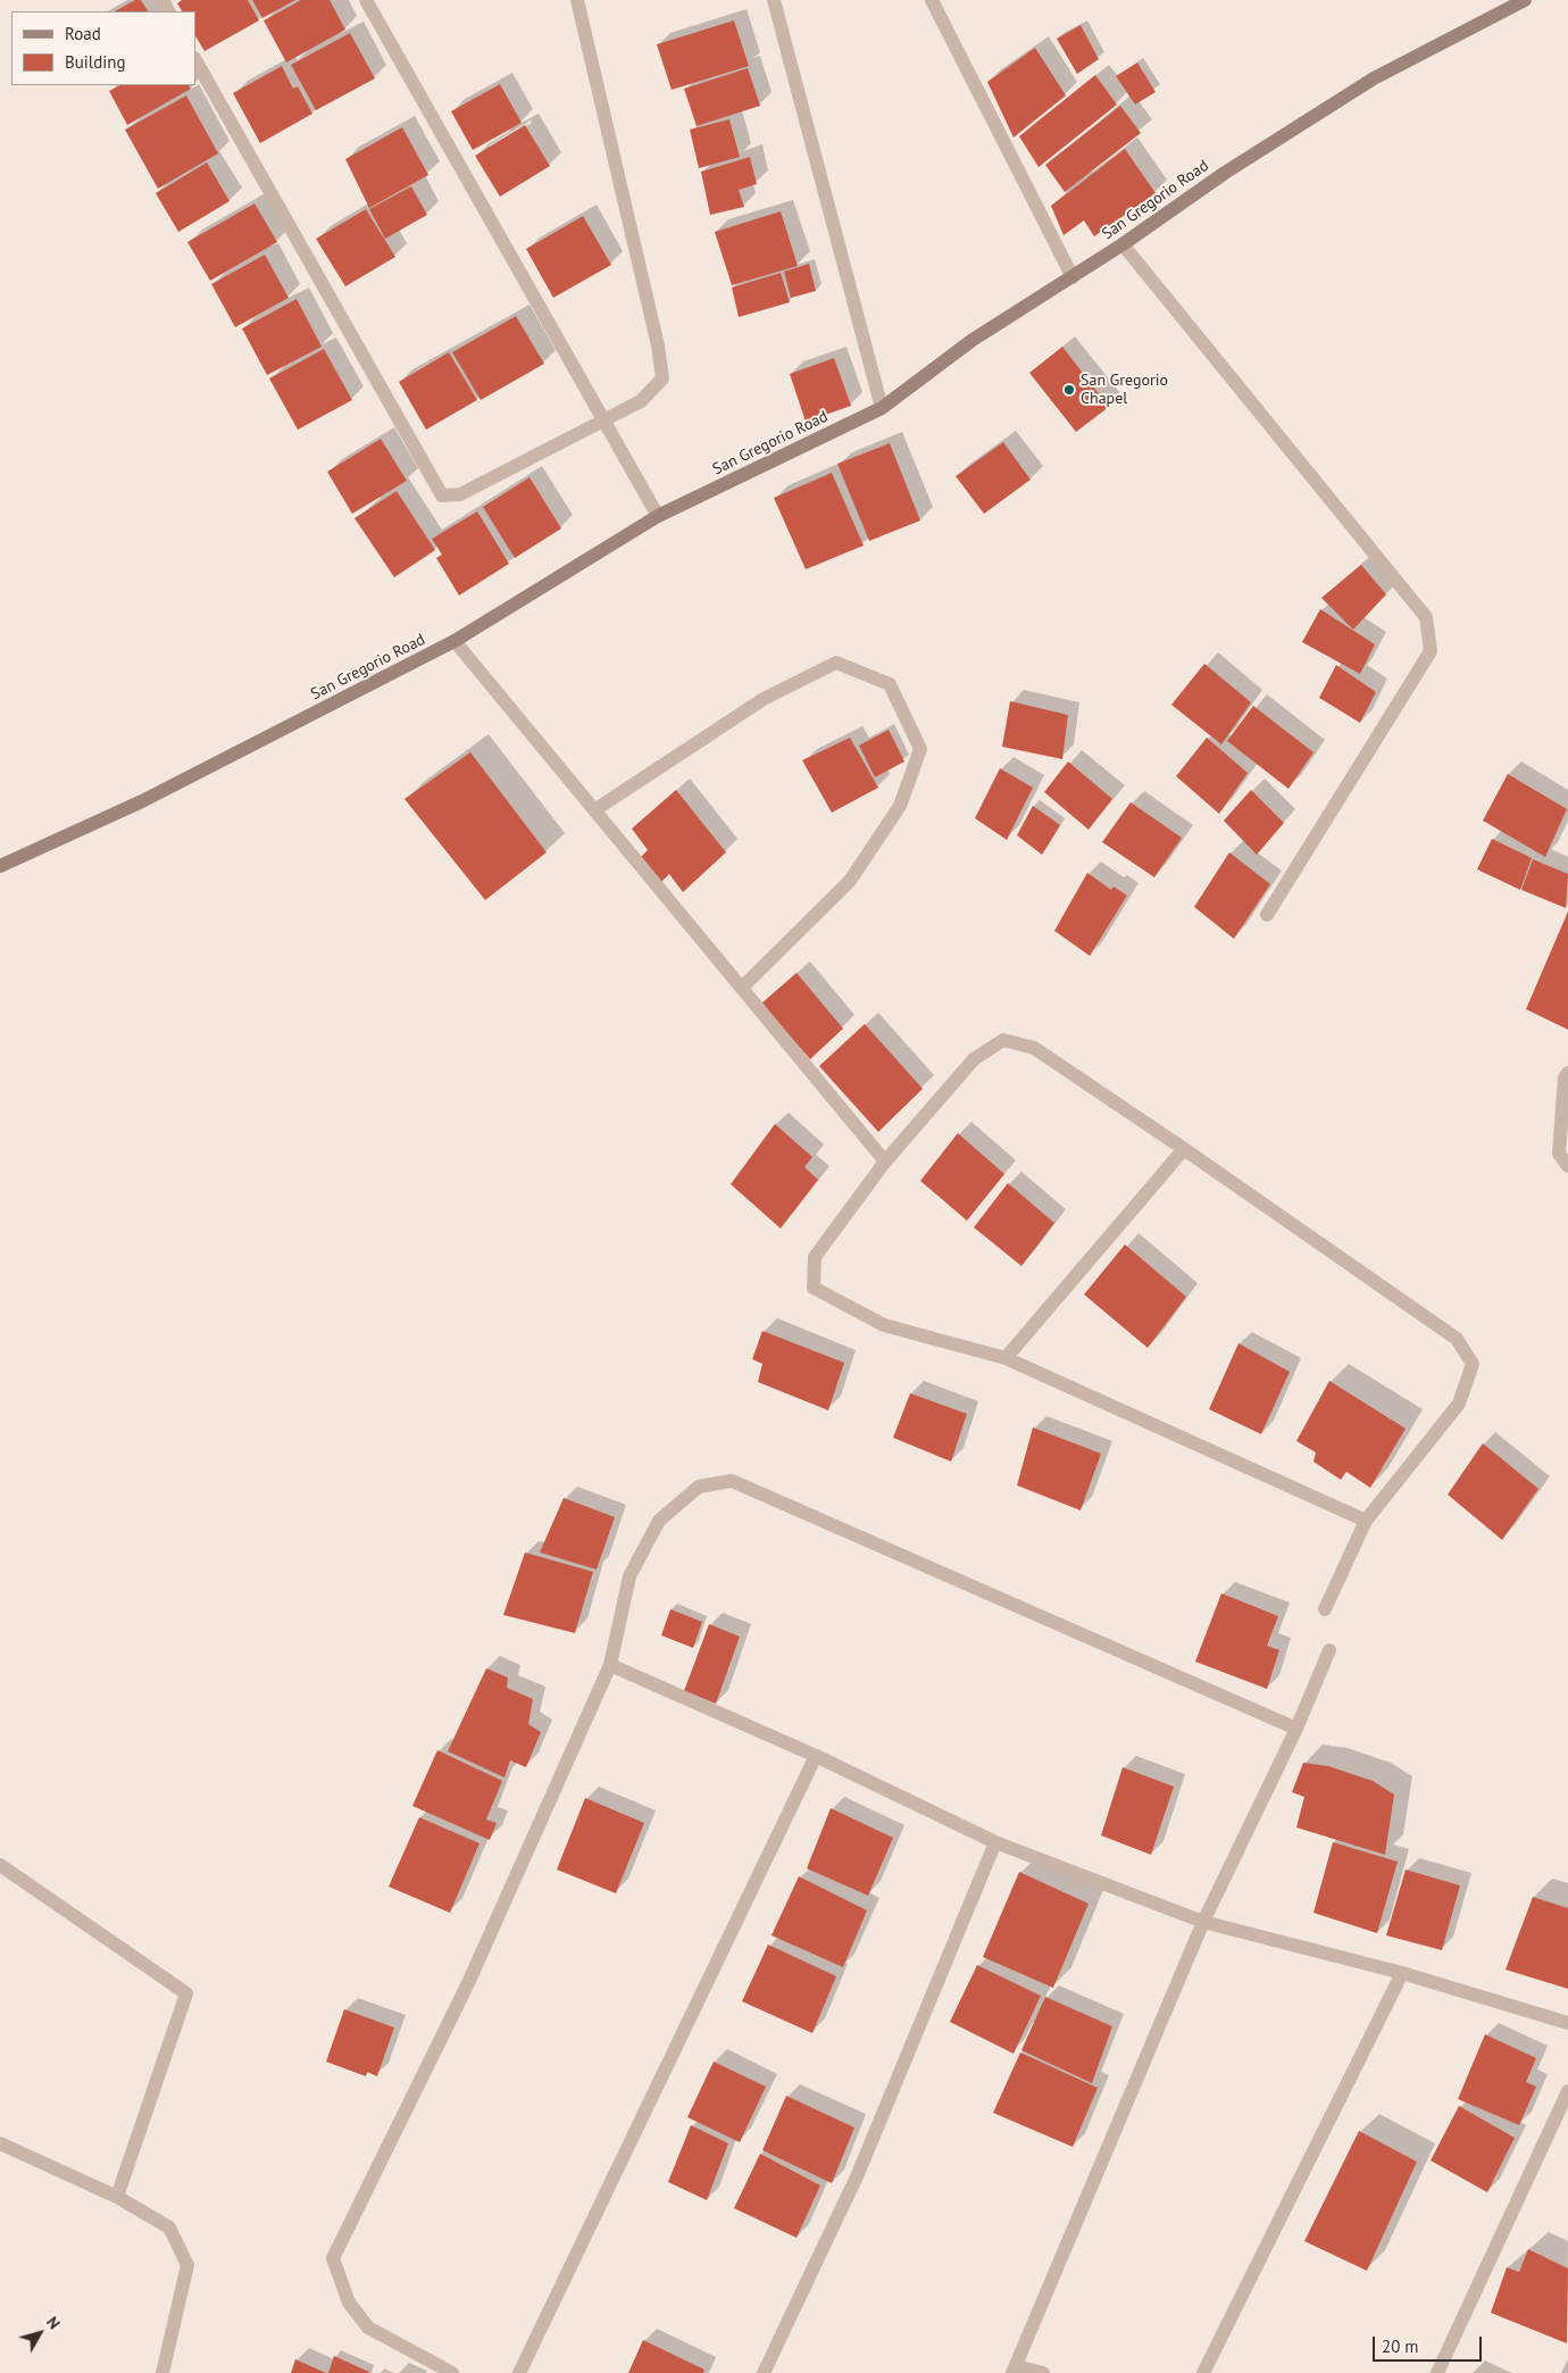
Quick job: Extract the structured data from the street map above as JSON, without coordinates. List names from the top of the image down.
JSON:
{
  "streets": {
    "street": ["San Gregorio Road"]
  },
  "places": ["San Gregorio Chapel"],
  "legend": ["Road", "Building"],
  "scale_bar": "20 m",
  "north": "top right"
}
